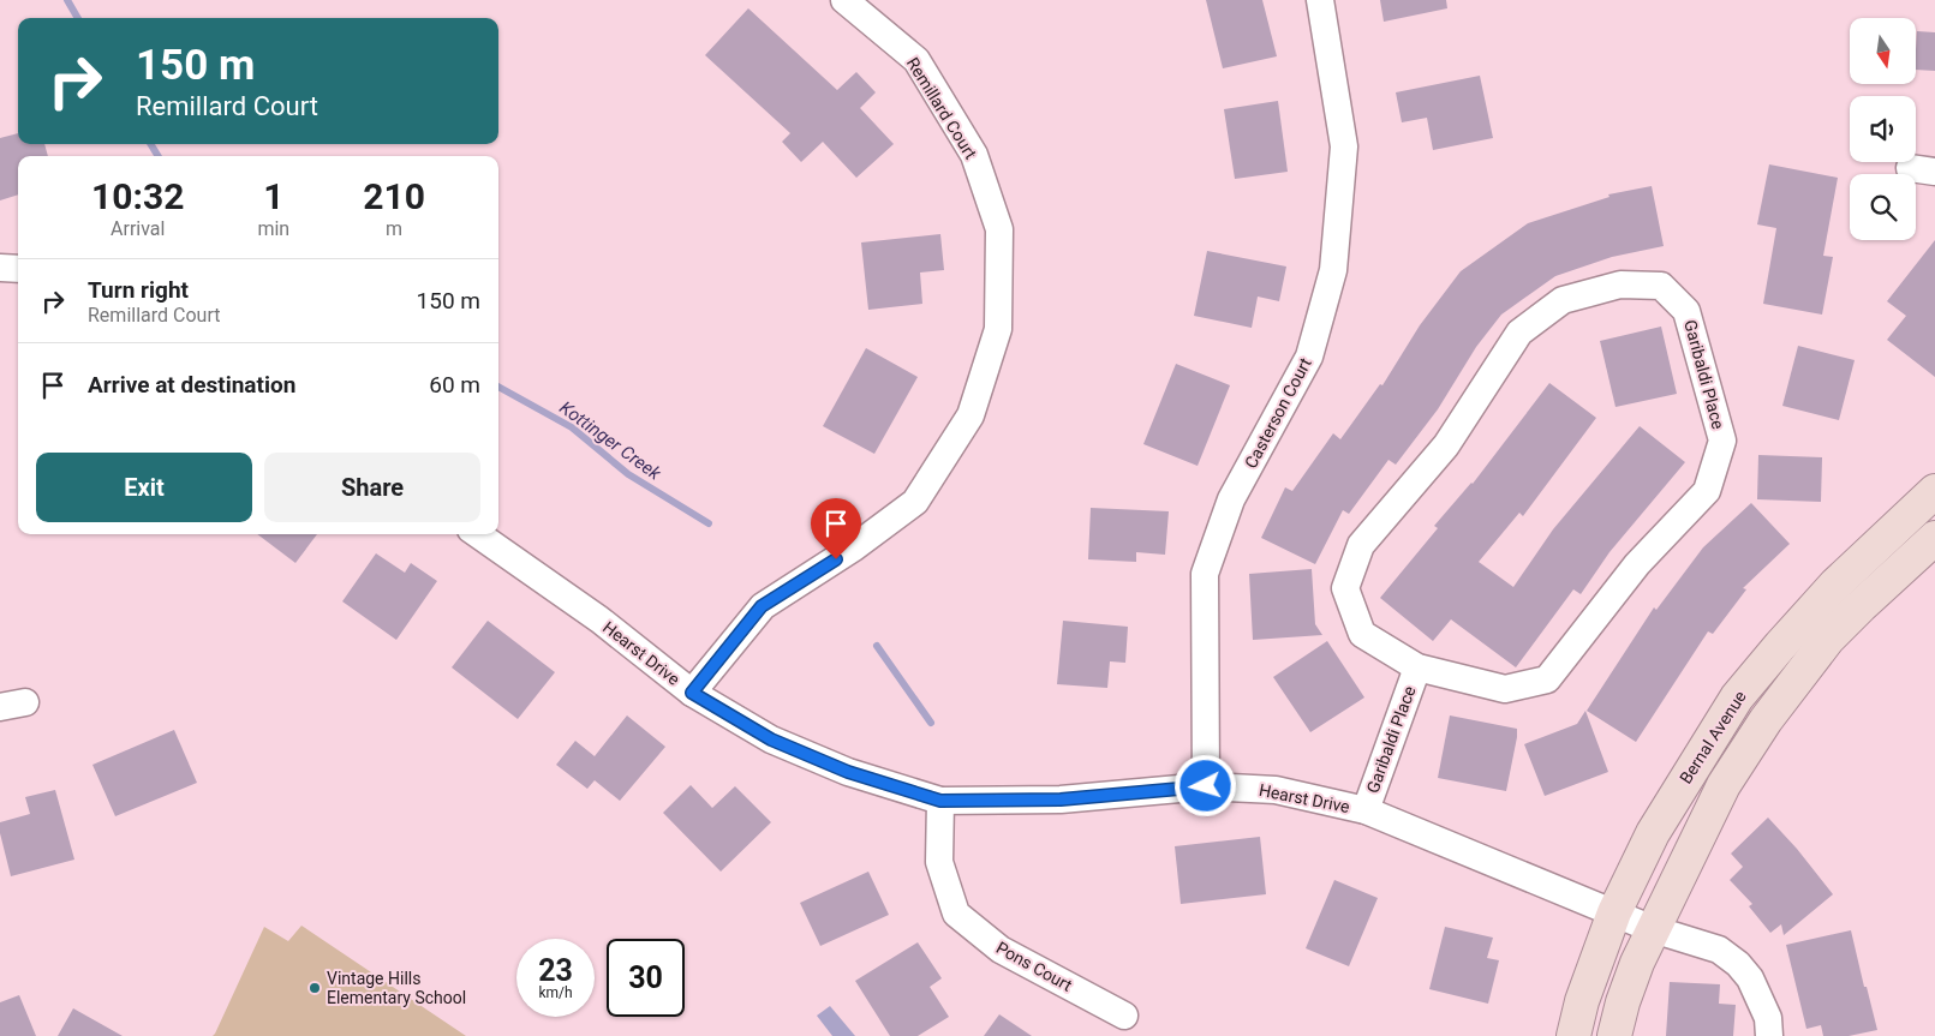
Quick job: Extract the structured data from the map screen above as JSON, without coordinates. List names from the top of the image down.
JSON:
{
  "streets": {
    "main road": ["Bernal Avenue"],
    "street": [
      "Remillard Court",
      "Garibaldi Place",
      "Casterson Court",
      "Hearst Drive",
      "Pons Court"
    ]
  },
  "crossings": [
    ["Remillard Court", "Hearst Drive"],
    ["Garibaldi Place", "Hearst Drive"],
    ["Casterson Court", "Hearst Drive"],
    ["Hearst Drive", "Bernal Avenue"],
    ["Hearst Drive", "Pons Court"]
  ],
  "water": ["Kottinger Creek"],
  "places": ["Vintage Hills Elementary School"],
  "north": "bottom",
  "page": {
    "turn": ["150 m", "Remillard Court"],
    "eta": [
      "10:32",
      "Arrival",
      "1",
      "min",
      "210",
      "m"
    ],
    "list": [
      {
        "name": "Turn right",
        "note": "Remillard Court",
        "value": "150 m"
      },
      {
        "name": "Arrive at destination",
        "value": "60 m"
      }
    ],
    "buttons": ["Exit", "Share"],
    "speed": "23 km/h",
    "limit": "30"
  }
}
